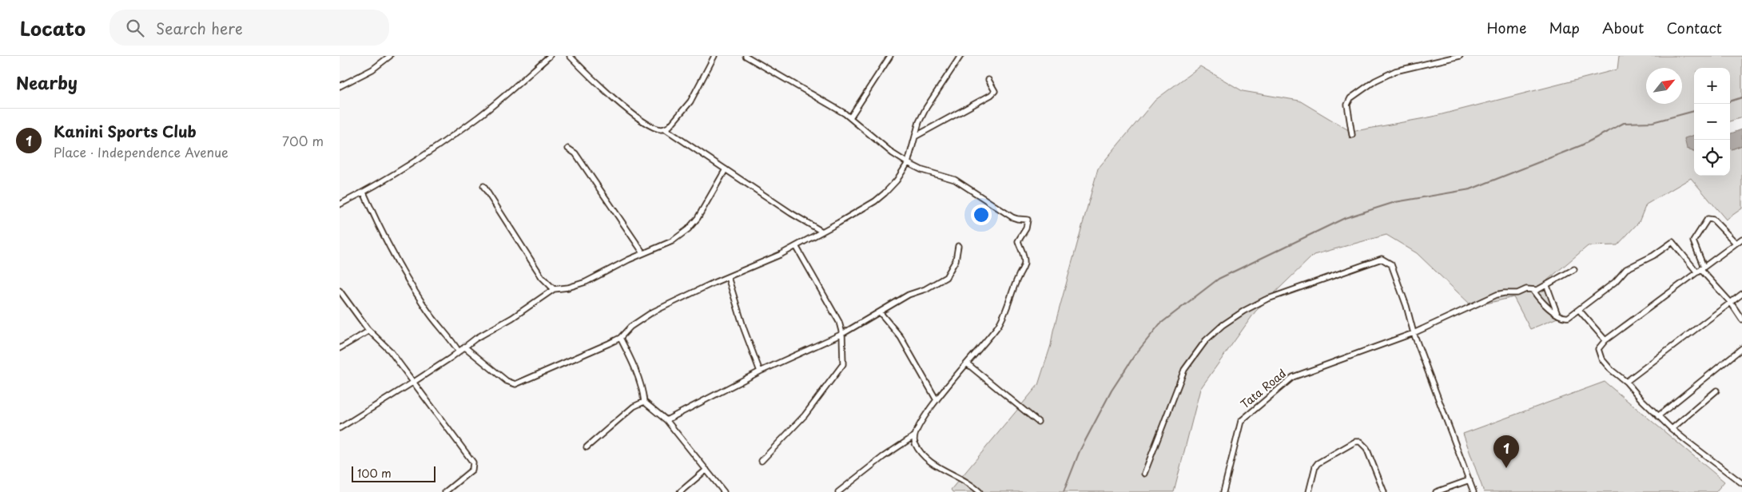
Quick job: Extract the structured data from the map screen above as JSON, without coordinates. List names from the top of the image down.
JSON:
{
  "streets": {
    "street": ["Tata Road"]
  },
  "scale_bar": "100 m",
  "north": "top right",
  "page": {
    "header": "Locato",
    "search": "Search here",
    "nav": [
      "Home",
      "Map",
      "About",
      "Contact"
    ],
    "heading": "Nearby",
    "map_buttons": ["+", "−"],
    "list": [
      {
        "mark": "1",
        "name": "Kanini Sports Club",
        "note": "Place · Independence Avenue",
        "value": "700 m"
      }
    ],
    "pins": "1",
    "scale": "100 m"
  }
}
